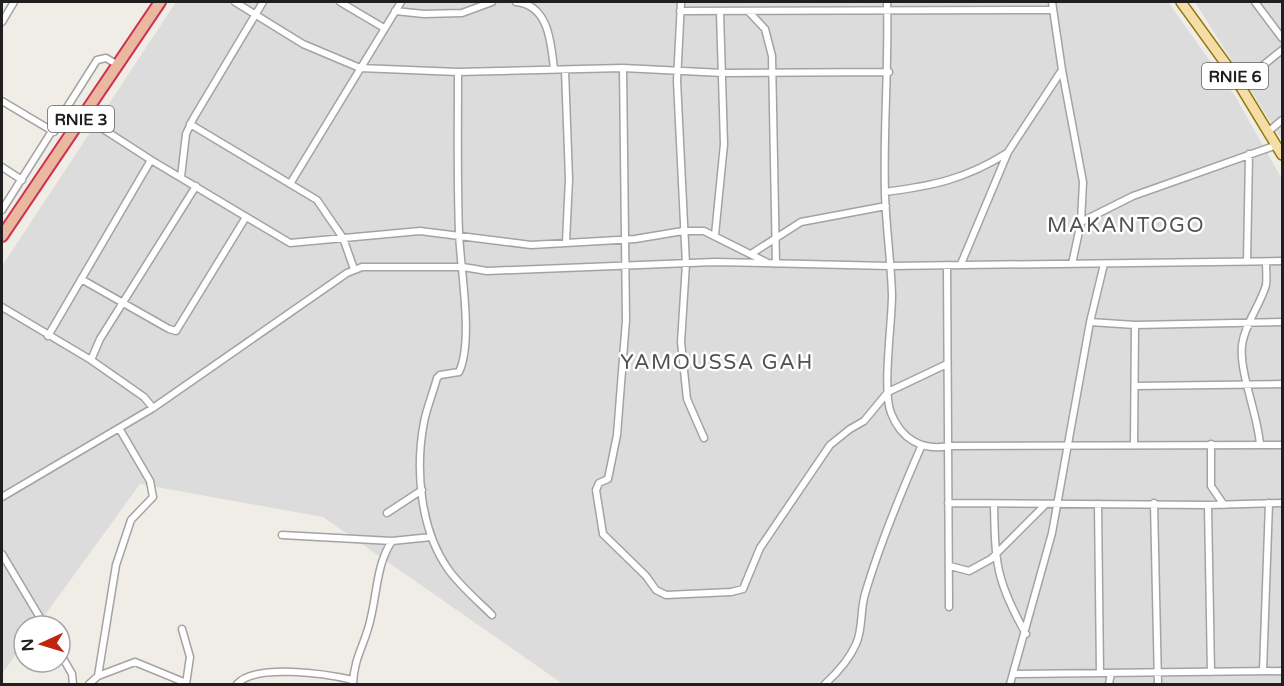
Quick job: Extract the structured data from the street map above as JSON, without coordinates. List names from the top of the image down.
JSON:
{
  "streets": {
    "highway": ["RNIE 3"],
    "main road": ["RNIE 6"]
  },
  "districts": ["MAKANTOGO", "YAMOUSSA GAH"],
  "north": "left"
}
